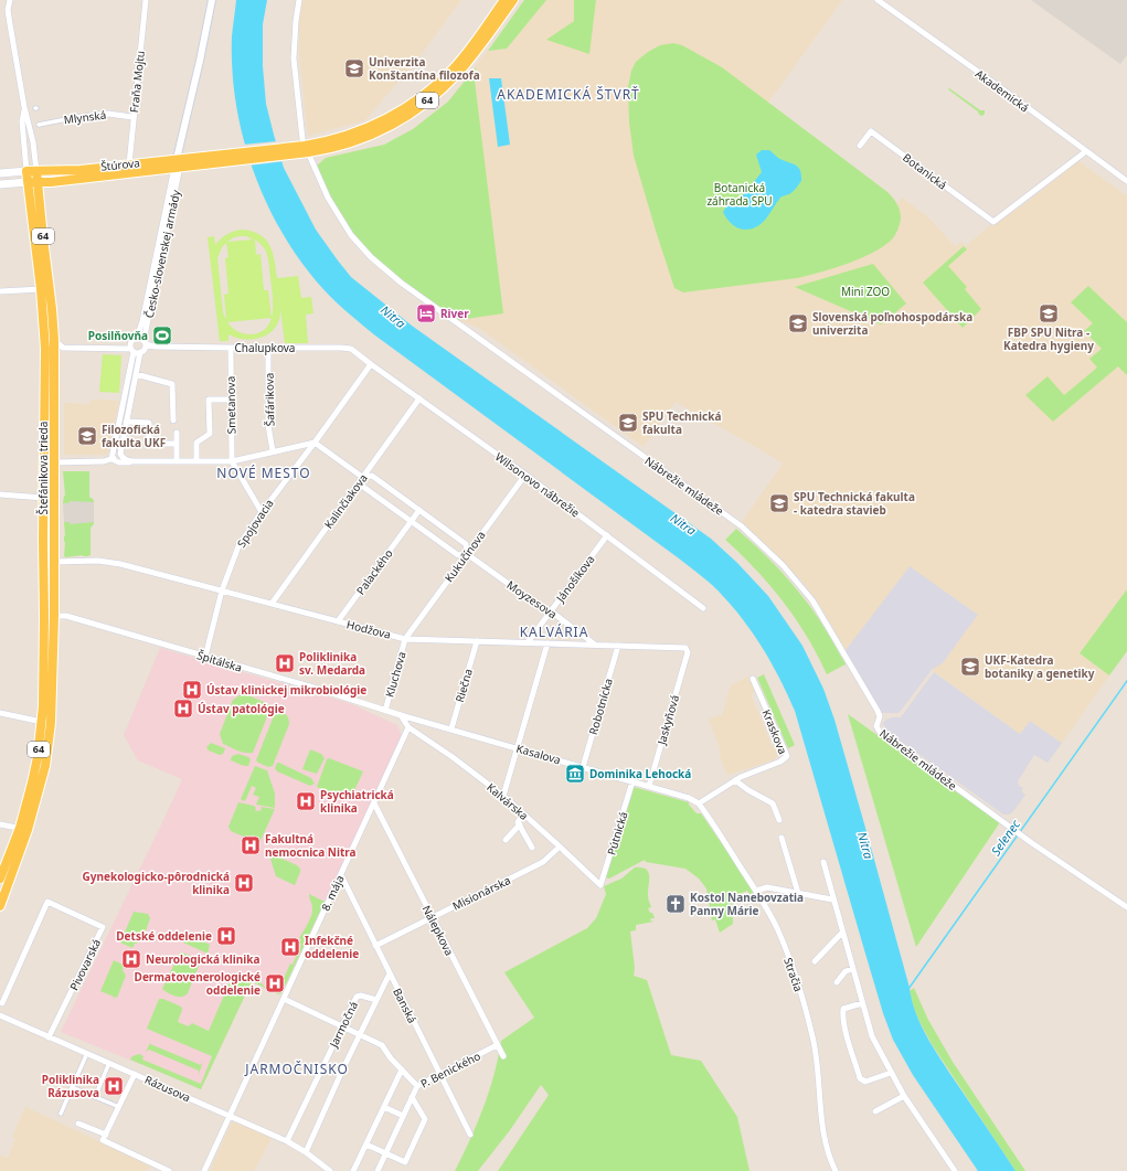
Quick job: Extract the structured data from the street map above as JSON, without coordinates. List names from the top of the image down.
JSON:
{
  "streets": {
    "main road": ["64", "Štúrova", "Štefánikova trieda"],
    "street": [
      "Fraňa Mojtu",
      "Akademická",
      "Mlynská",
      "Botanická",
      "Česko-slovenskej armády",
      "Chalupkova",
      "Šafárikova",
      "Smetanova",
      "Wilsonovo nábrežie",
      "Nábrežie mládeže",
      "Kalinčiakova",
      "Spojovacia",
      "Kukučínova",
      "Palackého",
      "Jánošíkova",
      "Moyzesova",
      "Hodžova",
      "Špitálska",
      "Kluchova",
      "Riečna",
      "Robotnícka",
      "Jaskyňová",
      "Kraskova",
      "Kasalova",
      "Kalvárska",
      "Pútnická",
      "8. mája",
      "Misionárska",
      "Nálepkova",
      "Pivovarská",
      "Stračia",
      "Banská",
      "Jarmočná",
      "P. Benického",
      "Rázusova"
    ]
  },
  "crossings": [
    ["Fraňa Mojtu", "Mlynská"],
    ["Fraňa Mojtu", "Štúrova"],
    ["Akademická", "Botanická"],
    ["64", "Štúrova"],
    ["64", "Štefánikova trieda"],
    ["64", "Nábrežie mládeže"],
    ["Štúrova", "Česko-slovenskej armády"],
    ["Štúrova", "Štefánikova trieda"],
    ["Štúrova", "Nábrežie mládeže"],
    ["Česko-slovenskej armády", "Chalupkova"],
    ["Chalupkova", "Šafárikova"],
    ["Chalupkova", "Smetanova"],
    ["Chalupkova", "Wilsonovo nábrežie"],
    ["Chalupkova", "Spojovacia"],
    ["Štefánikova trieda", "Hodžova"],
    ["Štefánikova trieda", "Špitálska"],
    ["Wilsonovo nábrežie", "Kalinčiakova"],
    ["Wilsonovo nábrežie", "Spojovacia"],
    ["Wilsonovo nábrežie", "Kukučínova"],
    ["Wilsonovo nábrežie", "Jánošíkova"],
    ["Kalinčiakova", "Moyzesova"],
    ["Kalinčiakova", "Hodžova"],
    ["Spojovacia", "Moyzesova"],
    ["Spojovacia", "Hodžova"],
    ["Spojovacia", "Špitálska"],
    ["Kukučínova", "Moyzesova"],
    ["Kukučínova", "Hodžova"],
    ["Kukučínova", "Kluchova"],
    ["Palackého", "Moyzesova"],
    ["Palackého", "Hodžova"],
    ["Jánošíkova", "Moyzesova"],
    ["Jánošíkova", "Hodžova"],
    ["Moyzesova", "Hodžova"],
    ["Hodžova", "Kluchova"],
    ["Hodžova", "Riečna"],
    ["Hodžova", "Robotnícka"],
    ["Hodžova", "Jaskyňová"],
    ["Špitálska", "Kluchova"],
    ["Špitálska", "Kasalova"],
    ["Kluchova", "Kasalova"],
    ["Riečna", "Kasalova"],
    ["Robotnícka", "Kasalova"],
    ["Jaskyňová", "Kasalova"],
    ["Kraskova", "Stračia"],
    ["Kasalova", "Pútnická"],
    ["Kasalova", "Stračia"],
    ["Kalvárska", "Pútnická"],
    ["Kalvárska", "8. mája"],
    ["Kalvárska", "Misionárska"],
    ["8. mája", "Nálepkova"],
    ["8. mája", "Banská"],
    ["8. mája", "Rázusova"],
    ["Misionárska", "Nálepkova"],
    ["Misionárska", "Banská"],
    ["Nálepkova", "P. Benického"],
    ["Pivovarská", "Rázusova"],
    ["Banská", "Jarmočná"],
    ["Banská", "P. Benického"],
    ["Jarmočná", "Rázusova"]
  ],
  "districts": [
    "AKADEMICKÁ ŠTVRŤ",
    "NOVÉ MESTO",
    "KALVÁRIA",
    "JARMOČNISKO"
  ],
  "water": ["Nitra", "Selenec"],
  "parks": ["Botanická záhrada SPU", "Mini ZOO"],
  "places": {
    "school or university": [
      "Univerzita Konštantína filozofa",
      "FBP SPU Nitra - Katedra hygieny",
      "Slovenská poľnohospodárska univerzita",
      "SPU Technická fakulta",
      "Filozofická fakulta UKF",
      "SPU Technická fakulta - katedra stavieb",
      "UKF-Katedra botaniky a genetiky"
    ],
    "hotel": ["River"],
    "sports": ["Posilňovňa"],
    "hospital": [
      "Poliklinika sv. Medarda",
      "Ústav klinickej mikrobiológie",
      "Ústav patológie",
      "Psychiatrická klinika",
      "Fakultná nemocnica Nitra",
      "Gynekologicko-pôrodnická klinika",
      "Detské oddelenie",
      "Infekčné oddelenie",
      "Neurologická klinika",
      "Dermatovenerologické oddelenie",
      "Poliklinika Rázusova"
    ],
    "museum": ["Dominika Lehocká"],
    "church": ["Kostol Nanebovzatia Panny Márie"]
  }
}
